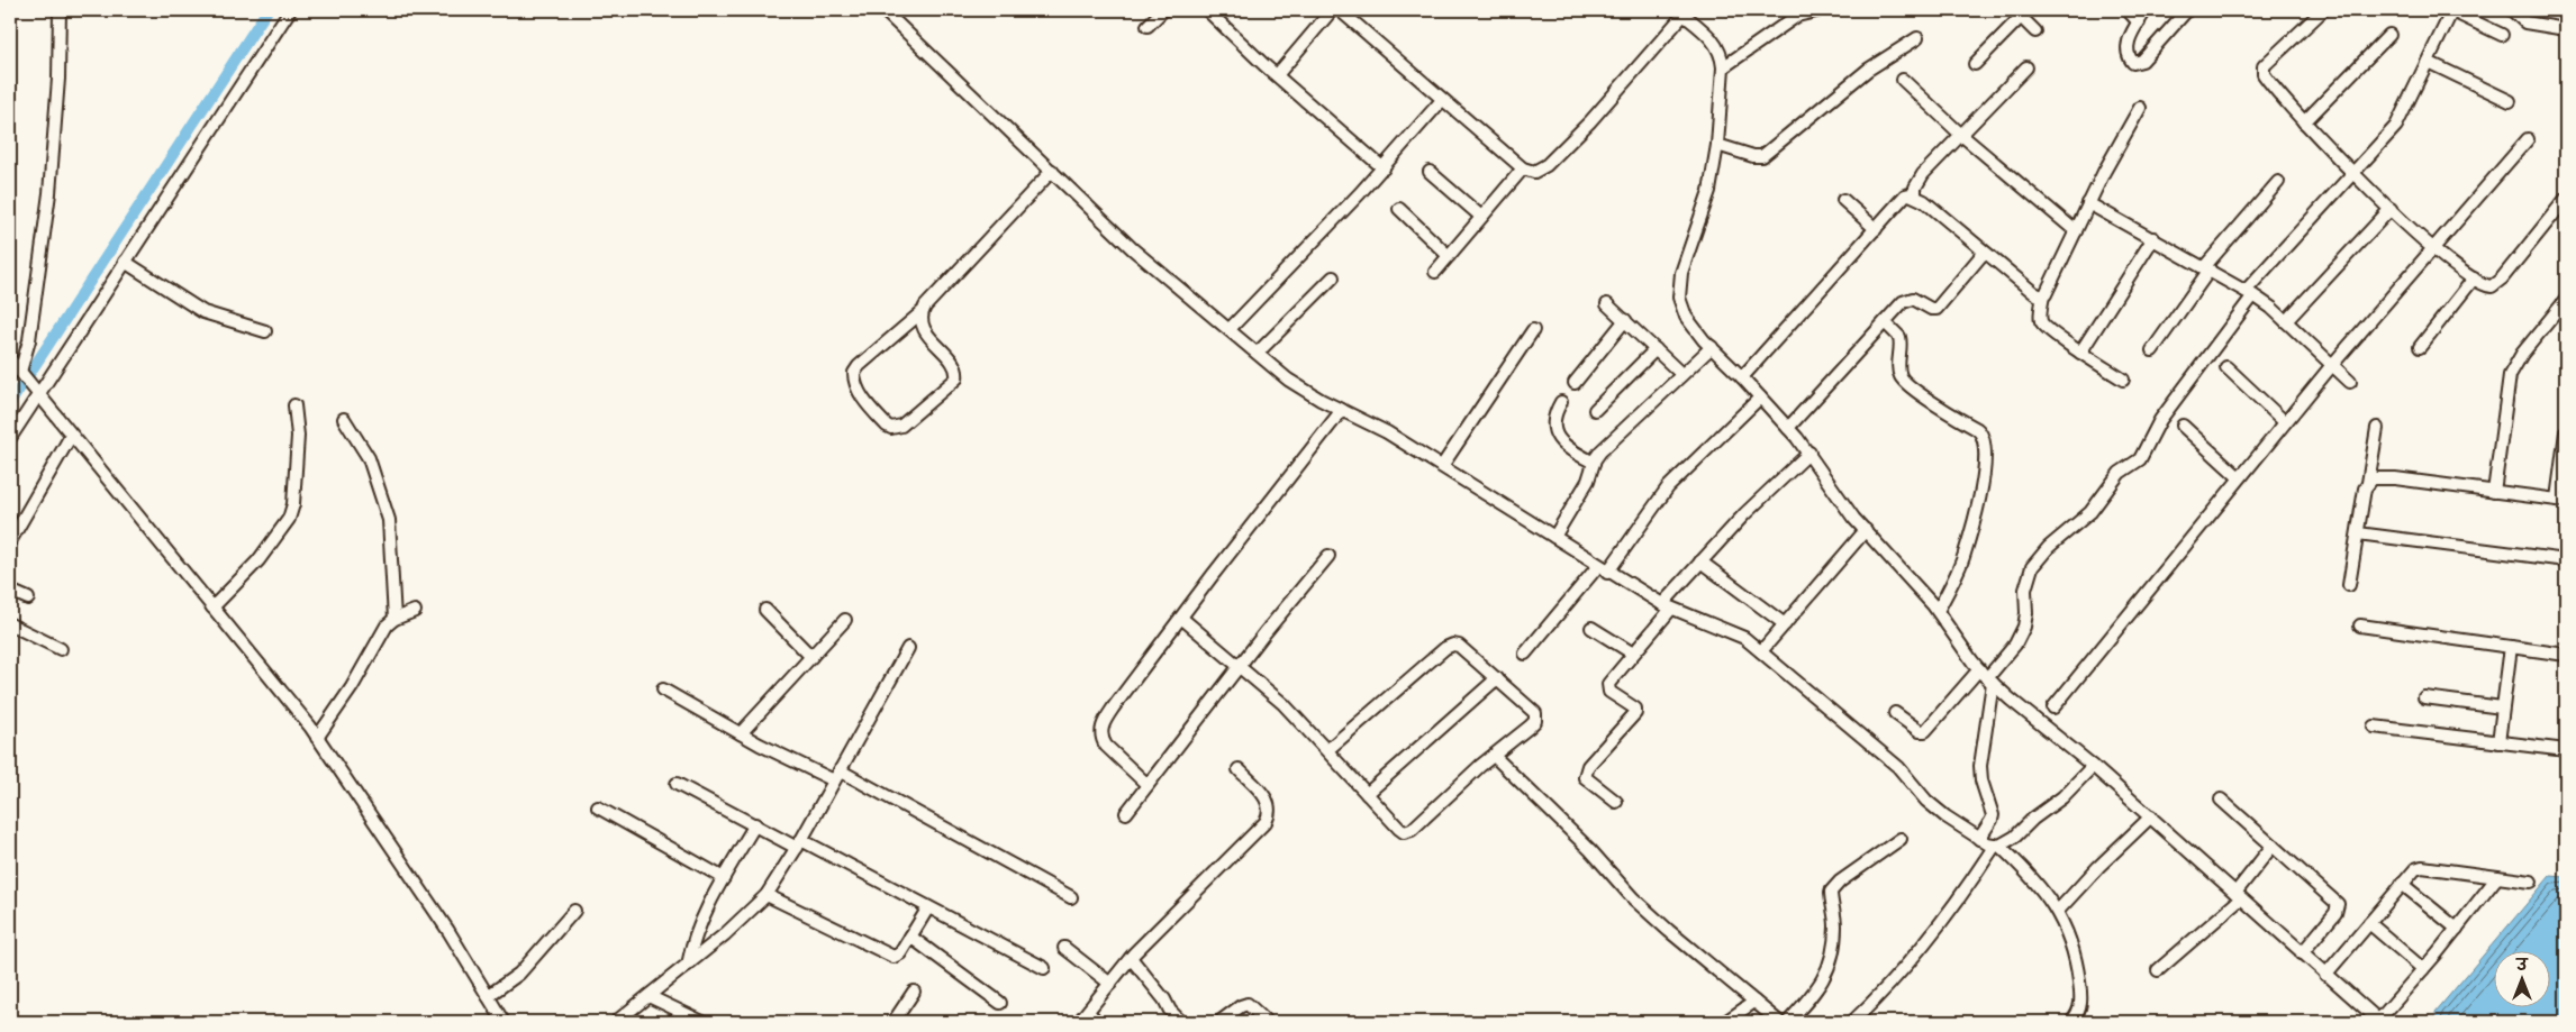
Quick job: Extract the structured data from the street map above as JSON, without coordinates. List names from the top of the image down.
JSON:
{
  "north": "top"
}
